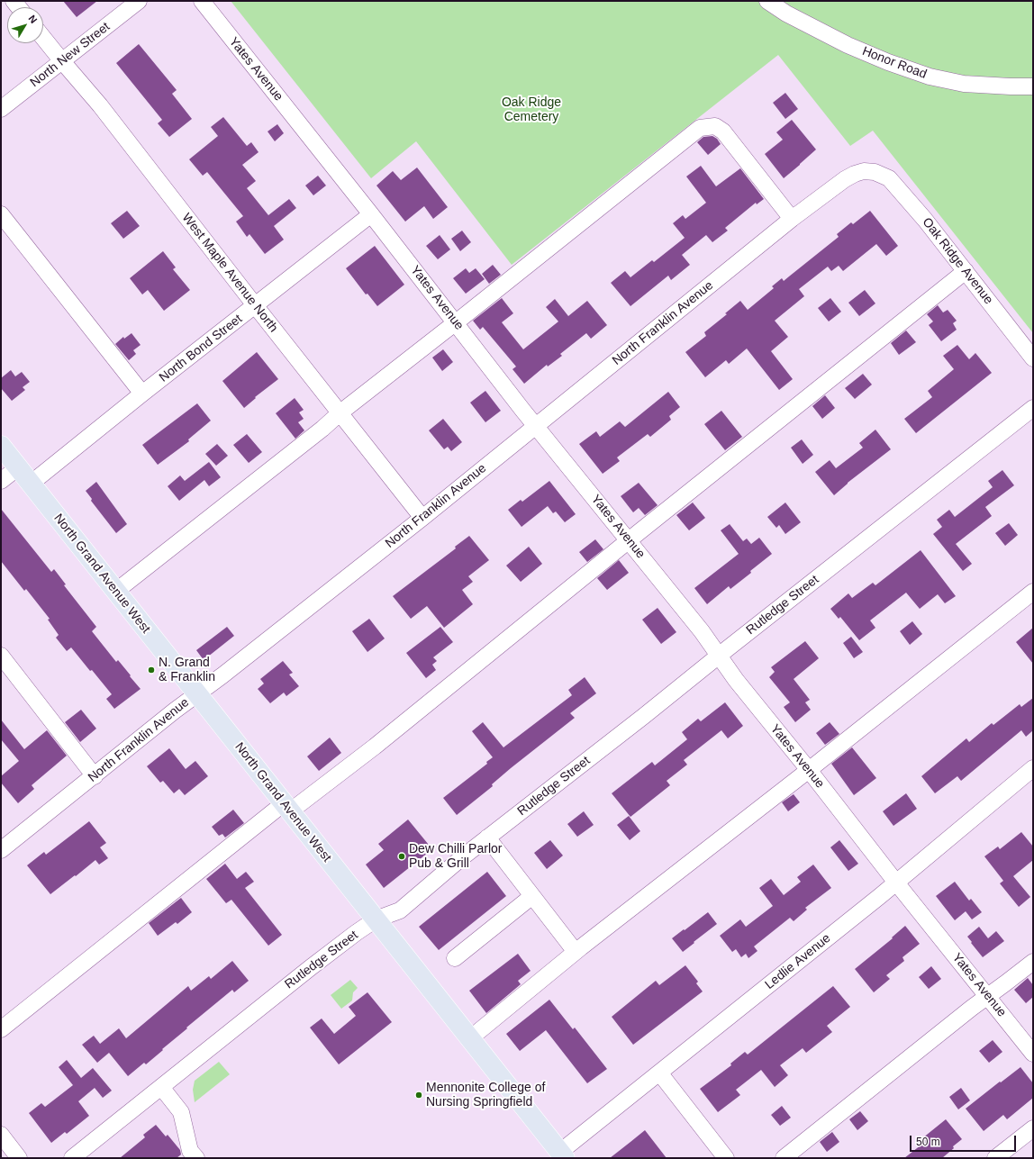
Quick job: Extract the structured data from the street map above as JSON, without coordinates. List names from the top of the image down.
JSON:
{
  "streets": {
    "main road": ["North Grand Avenue West"],
    "street": [
      "North New Street",
      "Honor Road",
      "Yates Avenue",
      "Oak Ridge Avenue",
      "West Maple Avenue North",
      "North Franklin Avenue",
      "North Bond Street",
      "Rutledge Street",
      "Ledlie Avenue"
    ]
  },
  "crossings": [
    ["North New Street", "West Maple Avenue North"],
    ["Yates Avenue", "North Franklin Avenue"],
    ["Yates Avenue", "North Bond Street"],
    ["Yates Avenue", "Rutledge Street"],
    ["Yates Avenue", "Ledlie Avenue"],
    ["Oak Ridge Avenue", "North Franklin Avenue"],
    ["West Maple Avenue North", "North Franklin Avenue"],
    ["West Maple Avenue North", "North Bond Street"],
    ["North Franklin Avenue", "North Grand Avenue West"],
    ["North Bond Street", "North Grand Avenue West"],
    ["North Grand Avenue West", "Rutledge Street"],
    ["North Grand Avenue West", "Ledlie Avenue"]
  ],
  "parks": ["Oak Ridge Cemetery"],
  "places": ["N. Grand & Franklin", "Dew Chilli Parlor Pub & Grill", "Mennonite College of Nursing Springfield"],
  "scale_bar": "50 m",
  "north": "top right"
}
